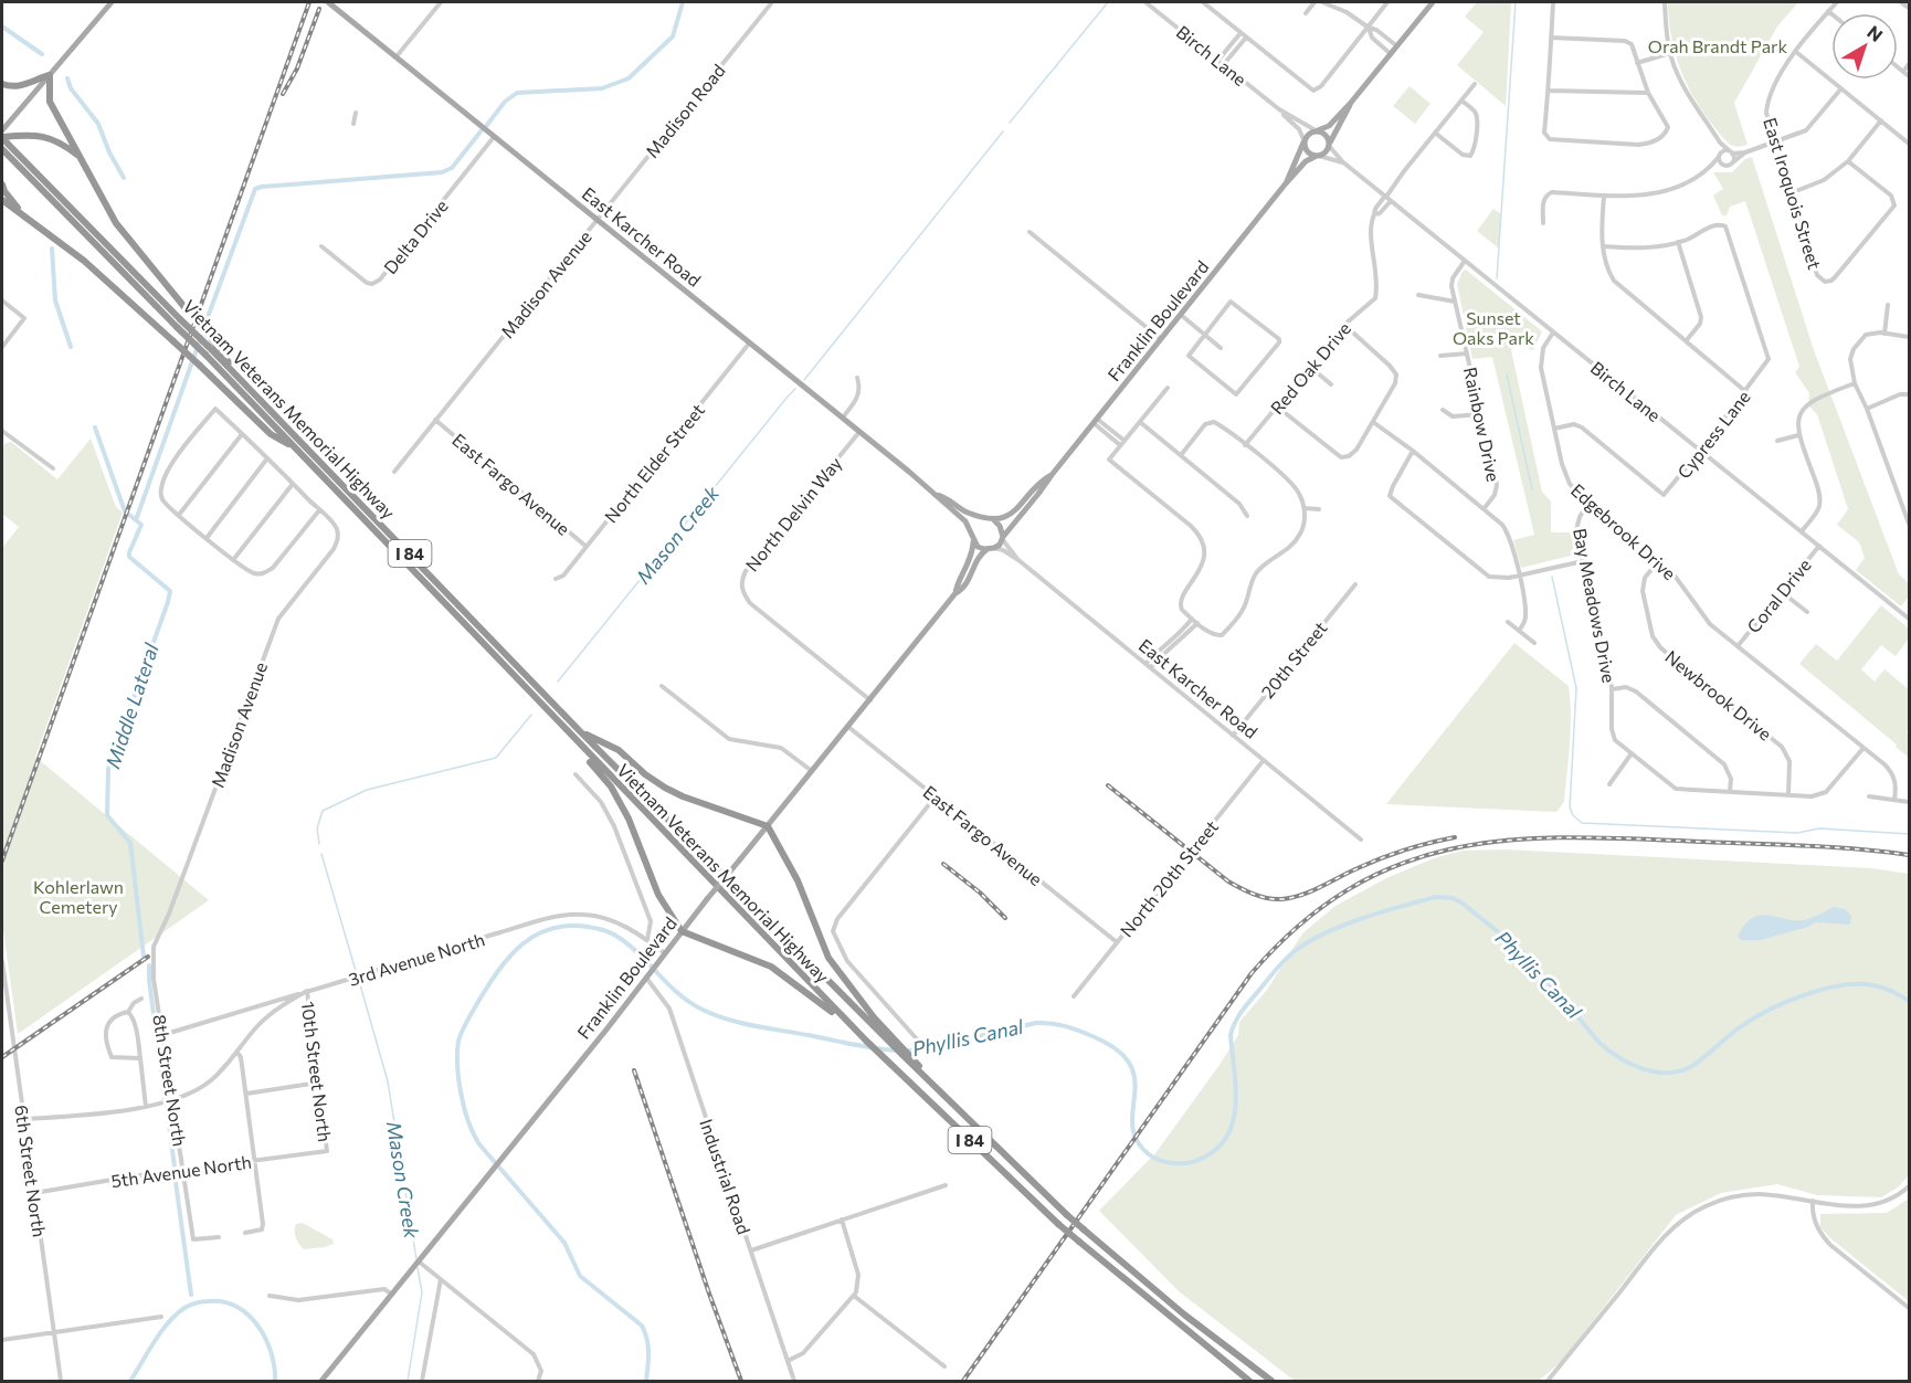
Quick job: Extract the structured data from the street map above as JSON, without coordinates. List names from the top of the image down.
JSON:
{
  "streets": {
    "highway": ["Vietnam Veterans Memorial Highway", "I 84"],
    "main road": ["East Karcher Road", "Franklin Boulevard"],
    "street": [
      "Birch Lane",
      "Madison Road",
      "East Iroquois Street",
      "Delta Drive",
      "Madison Avenue",
      "Red Oak Drive",
      "Rainbow Drive",
      "Cypress Lane",
      "North Elder Street",
      "East Fargo Avenue",
      "North Delvin Way",
      "Edgebrook Drive",
      "Coral Drive",
      "Bay Meadows Drive",
      "20th Street",
      "Newbrook Drive",
      "North 20th Street",
      "3rd Avenue North",
      "10th Street North",
      "8th Street North",
      "6th Street North",
      "5th Avenue North",
      "Industrial Road"
    ]
  },
  "crossings": [
    ["Birch Lane", "Franklin Boulevard"],
    ["Birch Lane", "Red Oak Drive"],
    ["Birch Lane", "Rainbow Drive"],
    ["Birch Lane", "Cypress Lane"],
    ["Birch Lane", "Edgebrook Drive"],
    ["Birch Lane", "Coral Drive"],
    ["Madison Road", "East Karcher Road"],
    ["Madison Road", "Madison Avenue"],
    ["Delta Drive", "East Karcher Road"],
    ["East Karcher Road", "Madison Avenue"],
    ["East Karcher Road", "North Elder Street"],
    ["East Karcher Road", "North Delvin Way"],
    ["East Karcher Road", "20th Street"],
    ["East Karcher Road", "North 20th Street"],
    ["Madison Avenue", "East Fargo Avenue"],
    ["Madison Avenue", "8th Street North"],
    ["Franklin Boulevard", "East Fargo Avenue"],
    ["Franklin Boulevard", "North Delvin Way"],
    ["Franklin Boulevard", "3rd Avenue North"],
    ["Franklin Boulevard", "Industrial Road"],
    ["Vietnam Veterans Memorial Highway", "I 84"],
    ["Cypress Lane", "Edgebrook Drive"],
    ["North Elder Street", "East Fargo Avenue"],
    ["East Fargo Avenue", "North 20th Street"],
    ["Edgebrook Drive", "Coral Drive"],
    ["Edgebrook Drive", "Bay Meadows Drive"],
    ["Edgebrook Drive", "Newbrook Drive"],
    ["Bay Meadows Drive", "Newbrook Drive"],
    ["3rd Avenue North", "10th Street North"],
    ["3rd Avenue North", "8th Street North"],
    ["10th Street North", "5th Avenue North"],
    ["8th Street North", "5th Avenue North"],
    ["6th Street North", "5th Avenue North"]
  ],
  "water": ["Mason Creek", "Middle Lateral", "Phyllis Canal"],
  "parks": ["Orah Brandt Park", "Sunset Oaks Park", "Kohlerlawn Cemetery"],
  "north": "top right"
}
